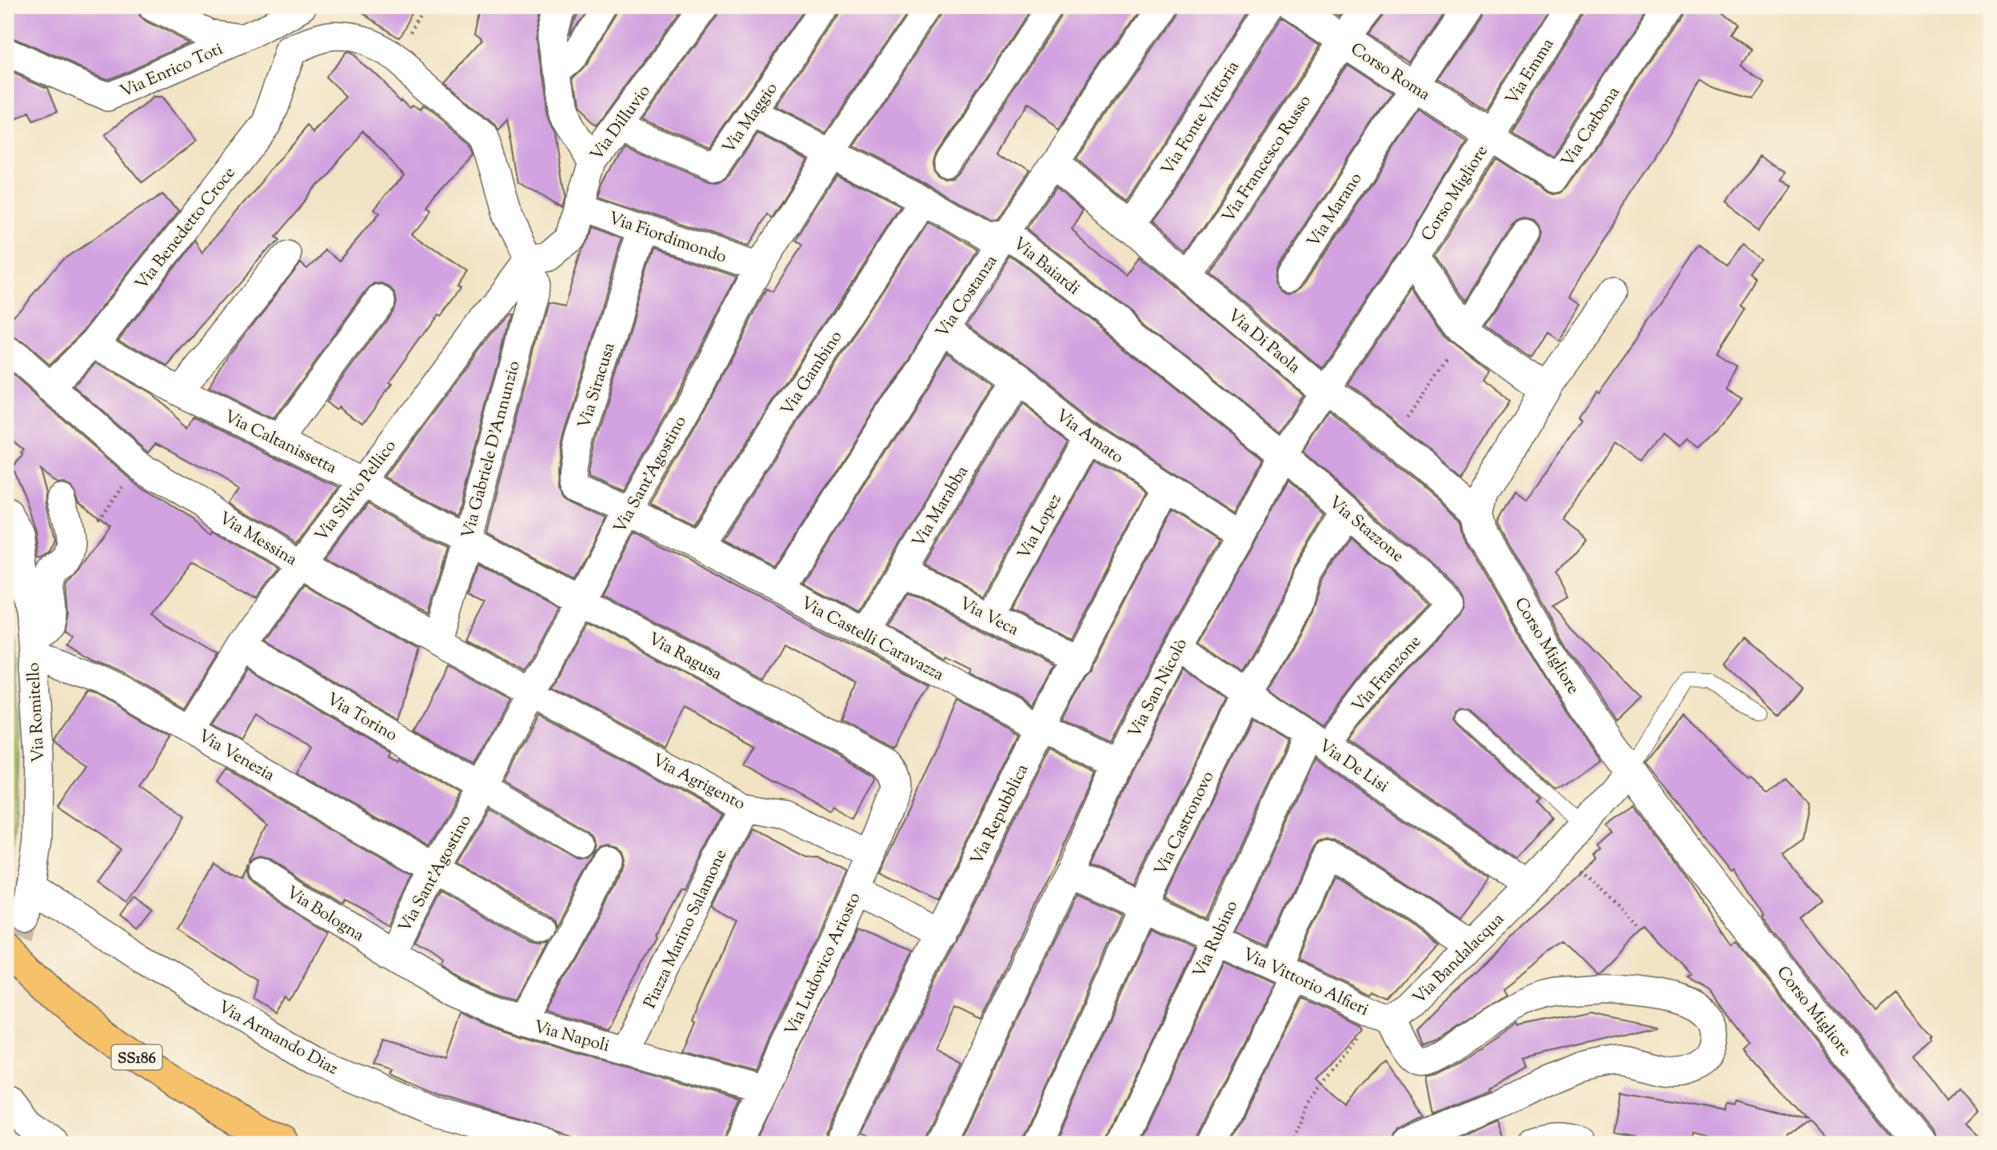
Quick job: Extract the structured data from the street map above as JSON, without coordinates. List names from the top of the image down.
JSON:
{
  "streets": {
    "main road": ["SS186"],
    "street": [
      "Via Enrico Toti",
      "Corso Roma",
      "Via Emma",
      "Via Maggio",
      "Via Fonte Vittoria",
      "Via Dilluvio",
      "Via Carbona",
      "Via Francesco Russo",
      "Corso Migliore",
      "Via Marano",
      "Via Benedetto Croce",
      "Via Fiordimondo",
      "Via Baiardi",
      "Via Costanza",
      "Via Di Paola",
      "Via Gambino",
      "Via Siracusa",
      "Via Amato",
      "Via Caltanissetta",
      "Via Gabriele D'Annunzio",
      "Via Sant'Agostino",
      "Via Silvio Pellico",
      "Via Marabba",
      "Via Lopez",
      "Via Stazzone",
      "Via Messina",
      "Via Veca",
      "Via Castelli Caravazza",
      "Via Ragusa",
      "Via Franzone",
      "Via San Nicolò",
      "Via Romitello",
      "Via Torino",
      "Via Venezia",
      "Via De Lisi",
      "Via Agrigento",
      "Via Repubblica",
      "Via Castronovo",
      "Via Bologna",
      "Piazza Marino Salamone",
      "Via Rubino",
      "Via Bandalacqua",
      "Via Ludovico Ariosto",
      "Via Vittorio Alfieri",
      "Via Napoli",
      "Via Armando Diaz"
    ]
  },
  "crossings": [
    ["Corso Roma", "Via Emma"],
    ["Corso Roma", "Via Carbona"],
    ["Corso Roma", "Via Francesco Russo"],
    ["Corso Roma", "Corso Migliore"],
    ["Corso Roma", "Via Marano"],
    ["Via Emma", "Via Carbona"],
    ["Via Emma", "Corso Migliore"],
    ["Via Maggio", "Via Dilluvio"],
    ["Via Maggio", "Via Baiardi"],
    ["Via Fonte Vittoria", "Via Di Paola"],
    ["Via Dilluvio", "Via Fiordimondo"],
    ["Via Dilluvio", "Via Gabriele D'Annunzio"],
    ["Via Dilluvio", "Via Silvio Pellico"],
    ["Via Carbona", "Corso Migliore"],
    ["Via Francesco Russo", "Via Di Paola"],
    ["Corso Migliore", "Via Di Paola"],
    ["Corso Migliore", "Via San Nicolò"],
    ["Corso Migliore", "Via Bandalacqua"],
    ["Via Benedetto Croce", "Via Caltanissetta"],
    ["Via Benedetto Croce", "Via Gabriele D'Annunzio"],
    ["Via Benedetto Croce", "Via Messina"],
    ["Via Fiordimondo", "Via Siracusa"],
    ["Via Fiordimondo", "Via Sant'Agostino"],
    ["Via Baiardi", "Via Costanza"],
    ["Via Baiardi", "Via Gambino"],
    ["Via Baiardi", "Via Sant'Agostino"],
    ["Via Baiardi", "Via Stazzone"],
    ["Via Baiardi", "Via San Nicolò"],
    ["Via Costanza", "Via Di Paola"],
    ["Via Costanza", "Via Amato"],
    ["Via Costanza", "Via Castelli Caravazza"],
    ["Via Di Paola", "Via San Nicolò"],
    ["Via Gambino", "Via Castelli Caravazza"],
    ["Via Siracusa", "Via Sant'Agostino"],
    ["Via Siracusa", "Via Castelli Caravazza"],
    ["Via Amato", "Via Marabba"],
    ["Via Amato", "Via Lopez"],
    ["Via Amato", "Via San Nicolò"],
    ["Via Amato", "Via Repubblica"],
    ["Via Caltanissetta", "Via Gabriele D'Annunzio"],
    ["Via Caltanissetta", "Via Silvio Pellico"],
    ["Via Caltanissetta", "Via Ragusa"],
    ["Via Gabriele D'Annunzio", "Via Silvio Pellico"],
    ["Via Gabriele D'Annunzio", "Via Messina"],
    ["Via Gabriele D'Annunzio", "Via Ragusa"],
    ["Via Sant'Agostino", "Via Messina"],
    ["Via Sant'Agostino", "Via Castelli Caravazza"],
    ["Via Sant'Agostino", "Via Ragusa"],
    ["Via Sant'Agostino", "Via Torino"],
    ["Via Sant'Agostino", "Via Venezia"],
    ["Via Sant'Agostino", "Via Agrigento"],
    ["Via Sant'Agostino", "Via Bologna"],
    ["Via Sant'Agostino", "Via Napoli"],
    ["Via Silvio Pellico", "Via Messina"],
    ["Via Silvio Pellico", "Via Torino"],
    ["Via Silvio Pellico", "Via Venezia"],
    ["Via Marabba", "Via Veca"],
    ["Via Marabba", "Via Castelli Caravazza"],
    ["Via Lopez", "Via Veca"],
    ["Via Stazzone", "Via Franzone"],
    ["Via Stazzone", "Via San Nicolò"],
    ["Via Stazzone", "Via Castronovo"],
    ["Via Messina", "Via Agrigento"],
    ["Via Veca", "Via Repubblica"],
    ["Via Castelli Caravazza", "Via San Nicolò"],
    ["Via Castelli Caravazza", "Via Repubblica"],
    ["Via Ragusa", "Via Ludovico Ariosto"],
    ["Via Franzone", "Via De Lisi"],
    ["Via Franzone", "Via Rubino"],
    ["Via San Nicolò", "Via De Lisi"],
    ["Via San Nicolò", "Via Vittorio Alfieri"],
    ["Via Romitello", "Via Venezia"],
    ["Via Romitello", "Via Armando Diaz"],
    ["Via De Lisi", "Via Castronovo"],
    ["Via De Lisi", "Via Rubino"],
    ["Via De Lisi", "Via Bandalacqua"],
    ["Via Agrigento", "Piazza Marino Salamone"],
    ["Via Agrigento", "Via Ludovico Ariosto"],
    ["Via Castronovo", "Via Vittorio Alfieri"],
    ["Via Bologna", "Via Napoli"],
    ["Piazza Marino Salamone", "Via Napoli"],
    ["Via Rubino", "Via Vittorio Alfieri"],
    ["Via Bandalacqua", "Via Vittorio Alfieri"],
    ["Via Ludovico Ariosto", "Via Napoli"]
  ]
}
